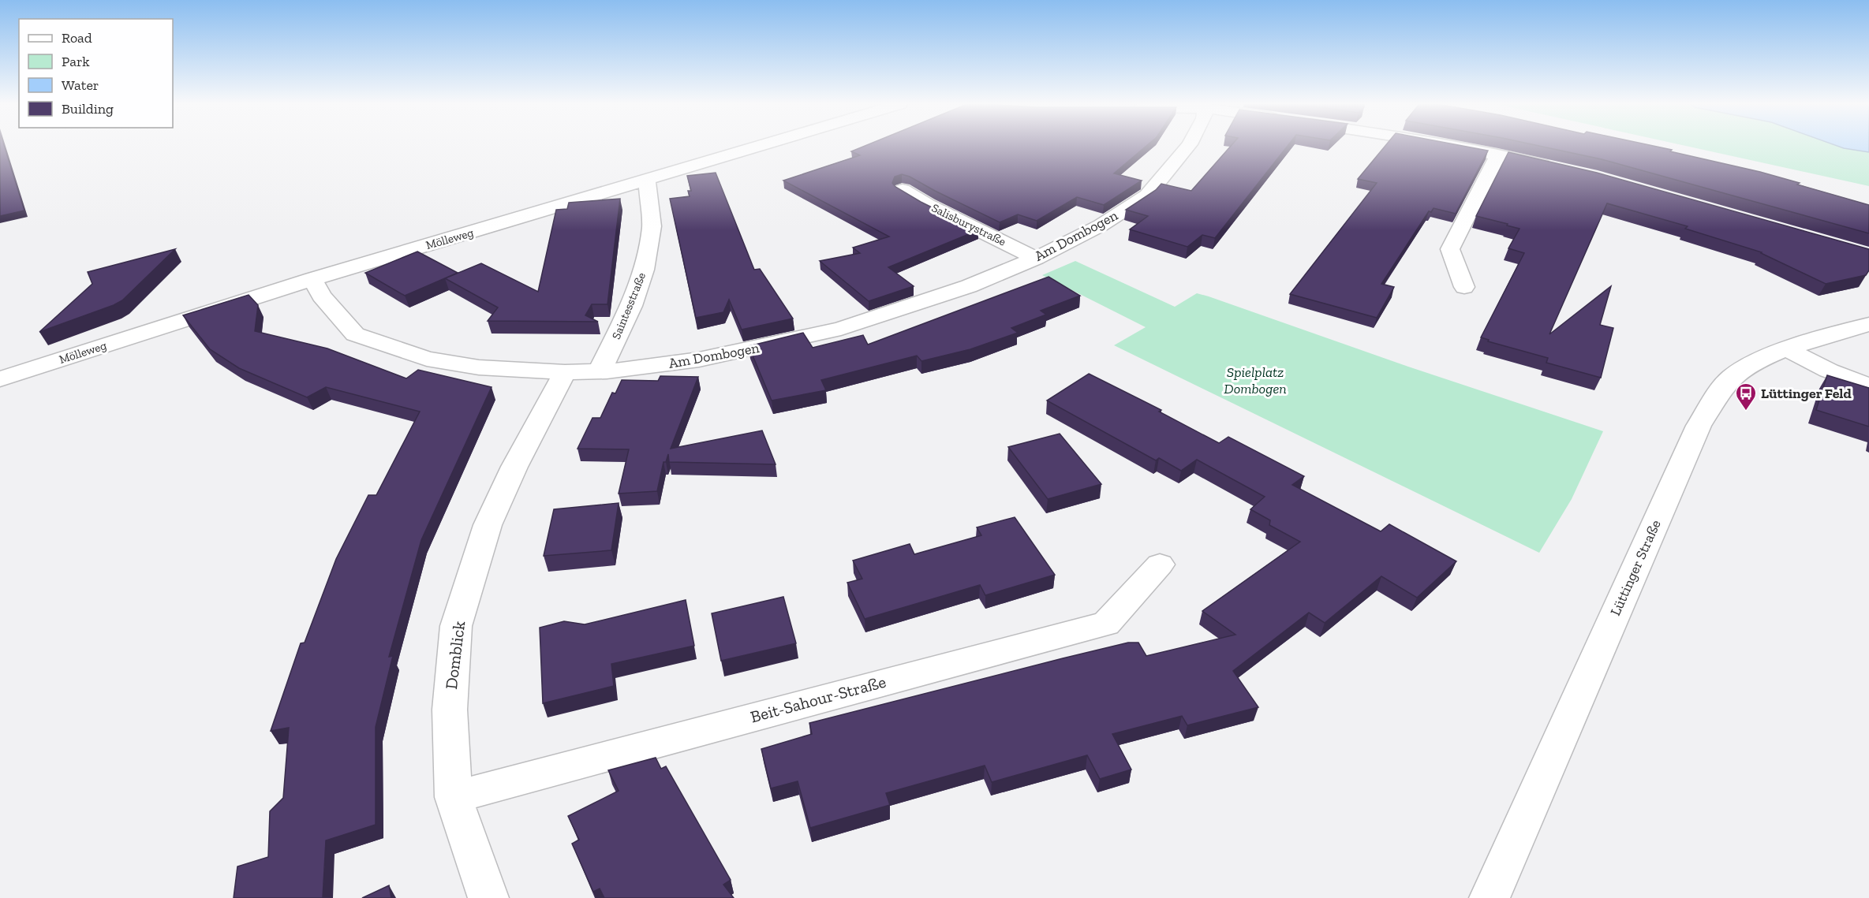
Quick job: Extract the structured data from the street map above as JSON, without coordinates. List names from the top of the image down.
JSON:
{
  "streets": {
    "street": [
      "Salisburystraße",
      "Am Dombogen",
      "Mölleweg",
      "Saintesstraße",
      "Lüttinger Straße",
      "Domblick",
      "Beit-Sahour-Straße"
    ]
  },
  "crossings": [
    ["Salisburystraße", "Am Dombogen"],
    ["Am Dombogen", "Mölleweg"],
    ["Am Dombogen", "Saintesstraße"],
    ["Am Dombogen", "Domblick"],
    ["Mölleweg", "Saintesstraße"],
    ["Domblick", "Beit-Sahour-Straße"]
  ],
  "parks": ["Spielplatz Dombogen"],
  "places": {
    "bus stop": ["Lüttinger Feld"]
  },
  "legend": [
    "Road",
    "Park",
    "Water",
    "Building"
  ]
}
